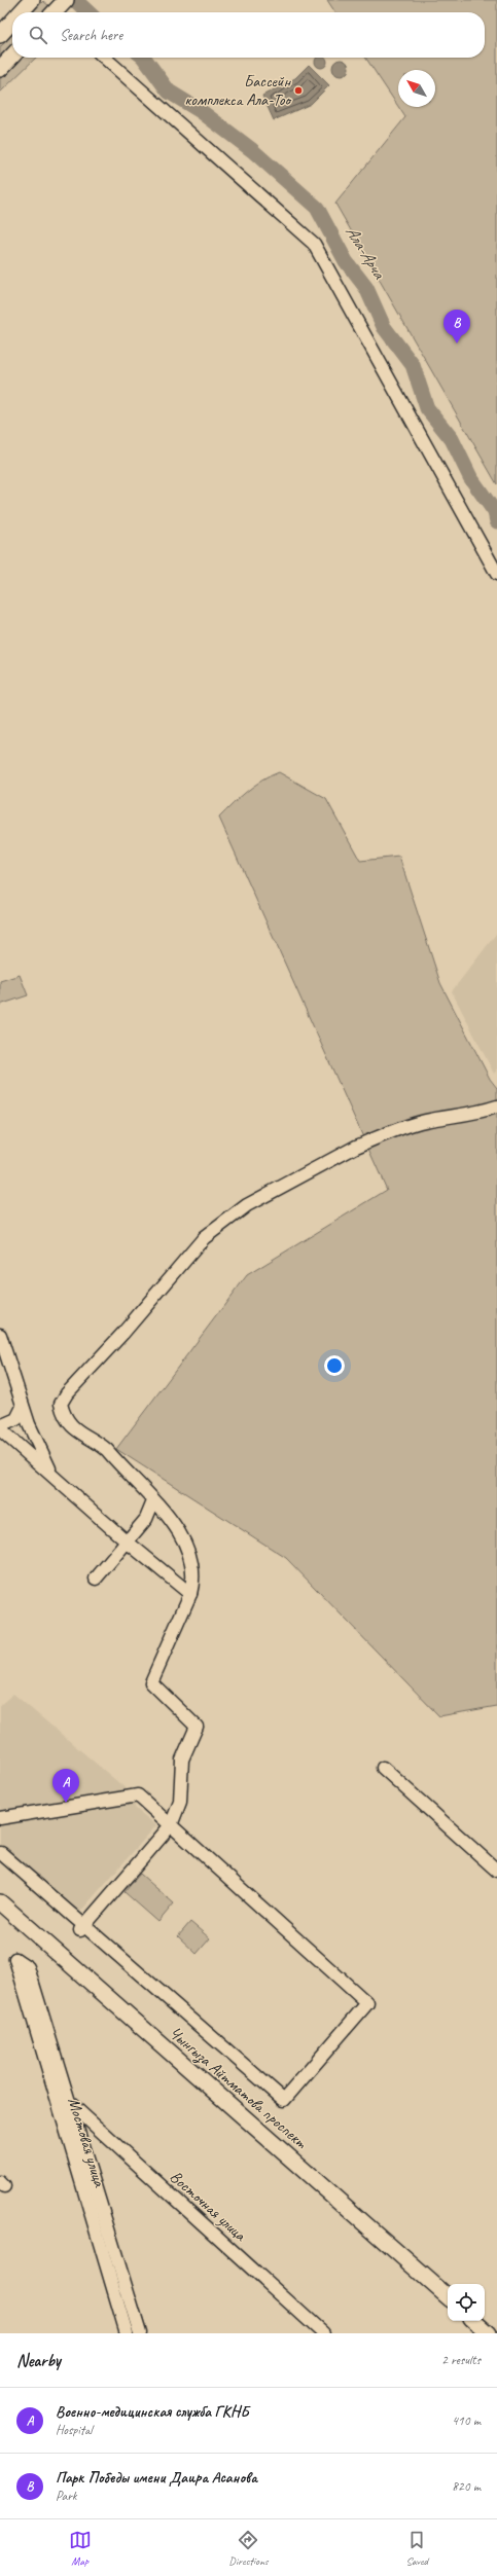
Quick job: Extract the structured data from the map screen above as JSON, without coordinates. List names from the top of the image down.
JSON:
{
  "streets": {
    "main road": ["Чынгыза Айтматова проспект"],
    "street": ["Мостовая улица", "Восточная улица"]
  },
  "crossings": [
    ["Мостовая улица", "Восточная улица"]
  ],
  "water": ["Ала-Арча"],
  "places": ["Бассейн комплекса Ала-Тоо"],
  "north": "top left",
  "page": {
    "search": "Search here",
    "pins": ["B", "A"],
    "heading": ["Nearby", "2 results"],
    "list": [
      {
        "mark": "A",
        "name": "Военно-медицинская служба ГКНБ",
        "note": "Hospital",
        "value": "410 m"
      },
      {
        "mark": "B",
        "name": "Парк Победы имени Даира Асанова",
        "note": "Park",
        "value": "820 m"
      }
    ],
    "nav": ["Map", "Directions", "Saved"]
  }
}
